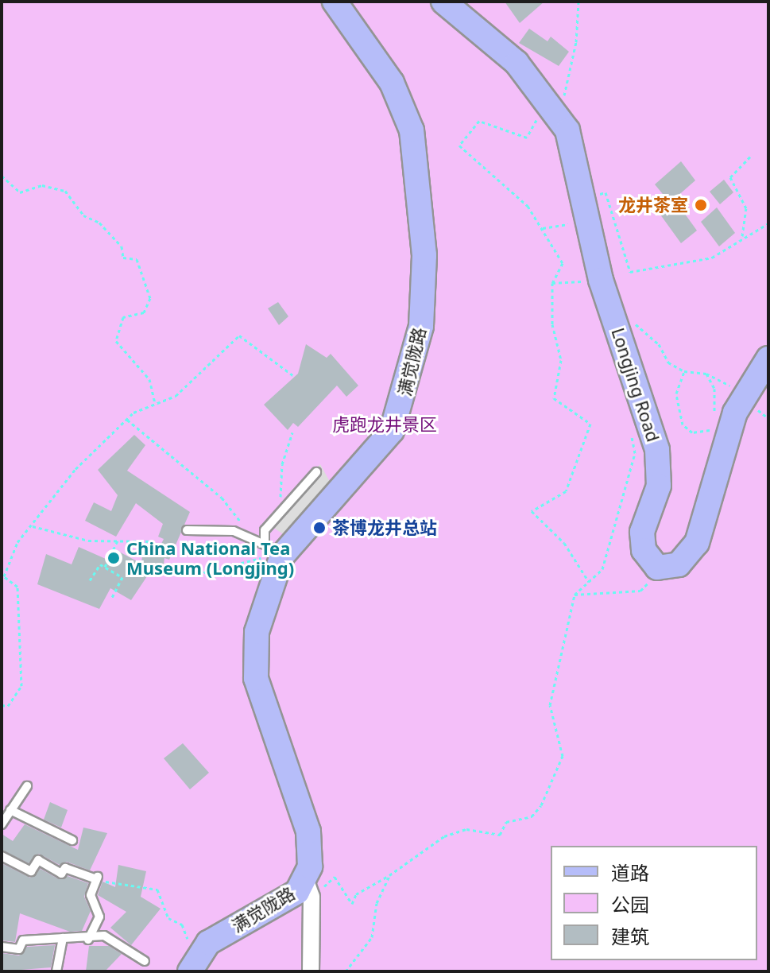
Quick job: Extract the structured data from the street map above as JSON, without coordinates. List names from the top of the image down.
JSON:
{
  "streets": {
    "street": ["满觉陇路", "Longjing Road"]
  },
  "parks": ["虎跑龙井景区"],
  "places": ["龙井茶室", "茶博龙井总站", "China National Tea Museum (Longjing)"],
  "legend": ["道路", "公园", "建筑"]
}
